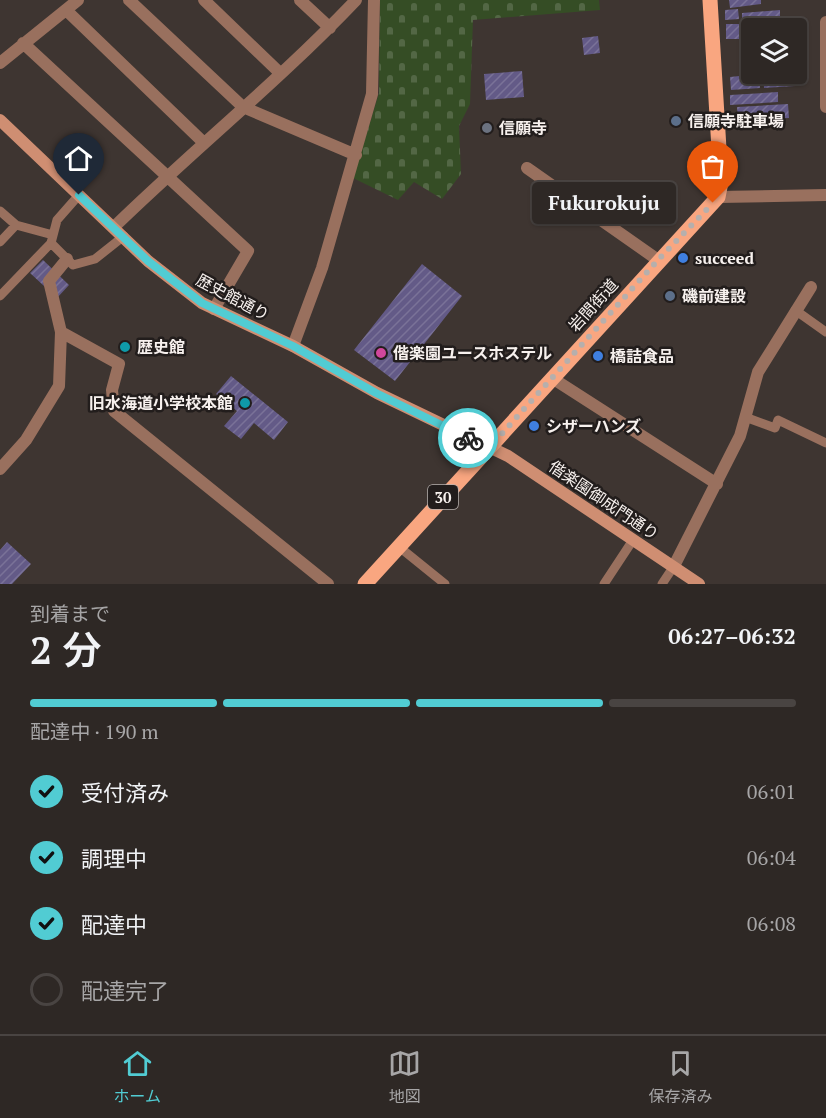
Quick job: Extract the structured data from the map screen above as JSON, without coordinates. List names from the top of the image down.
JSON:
{
  "streets": {
    "main road": ["岩間街道", "30"],
    "street": ["歴史館通り", "偕楽園御成門通り"]
  },
  "crossings": [
    ["歴史館通り", "岩間街道"],
    ["歴史館通り", "偕楽園御成門通り"],
    ["岩間街道", "偕楽園御成門通り"]
  ],
  "places": [
    "信願寺駐車場",
    "信願寺",
    "Fukurokuju",
    "succeed",
    "磯前建設",
    "歴史館",
    "偕楽園ユースホステル",
    "橋詰食品",
    "旧水海道小学校本館",
    "シザーハンズ"
  ],
  "page": {
    "bubble": "Fukurokuju",
    "heading": ["2 分", "到着まで", "06:27–06:32"],
    "bar": "配達中 · 190 m",
    "list": [
      ["受付済み", "06:01"],
      ["調理中", "06:04"],
      ["配達中", "06:08"],
      "配達完了"
    ],
    "tabs": ["ホーム", "地図", "保存済み"]
  }
}
